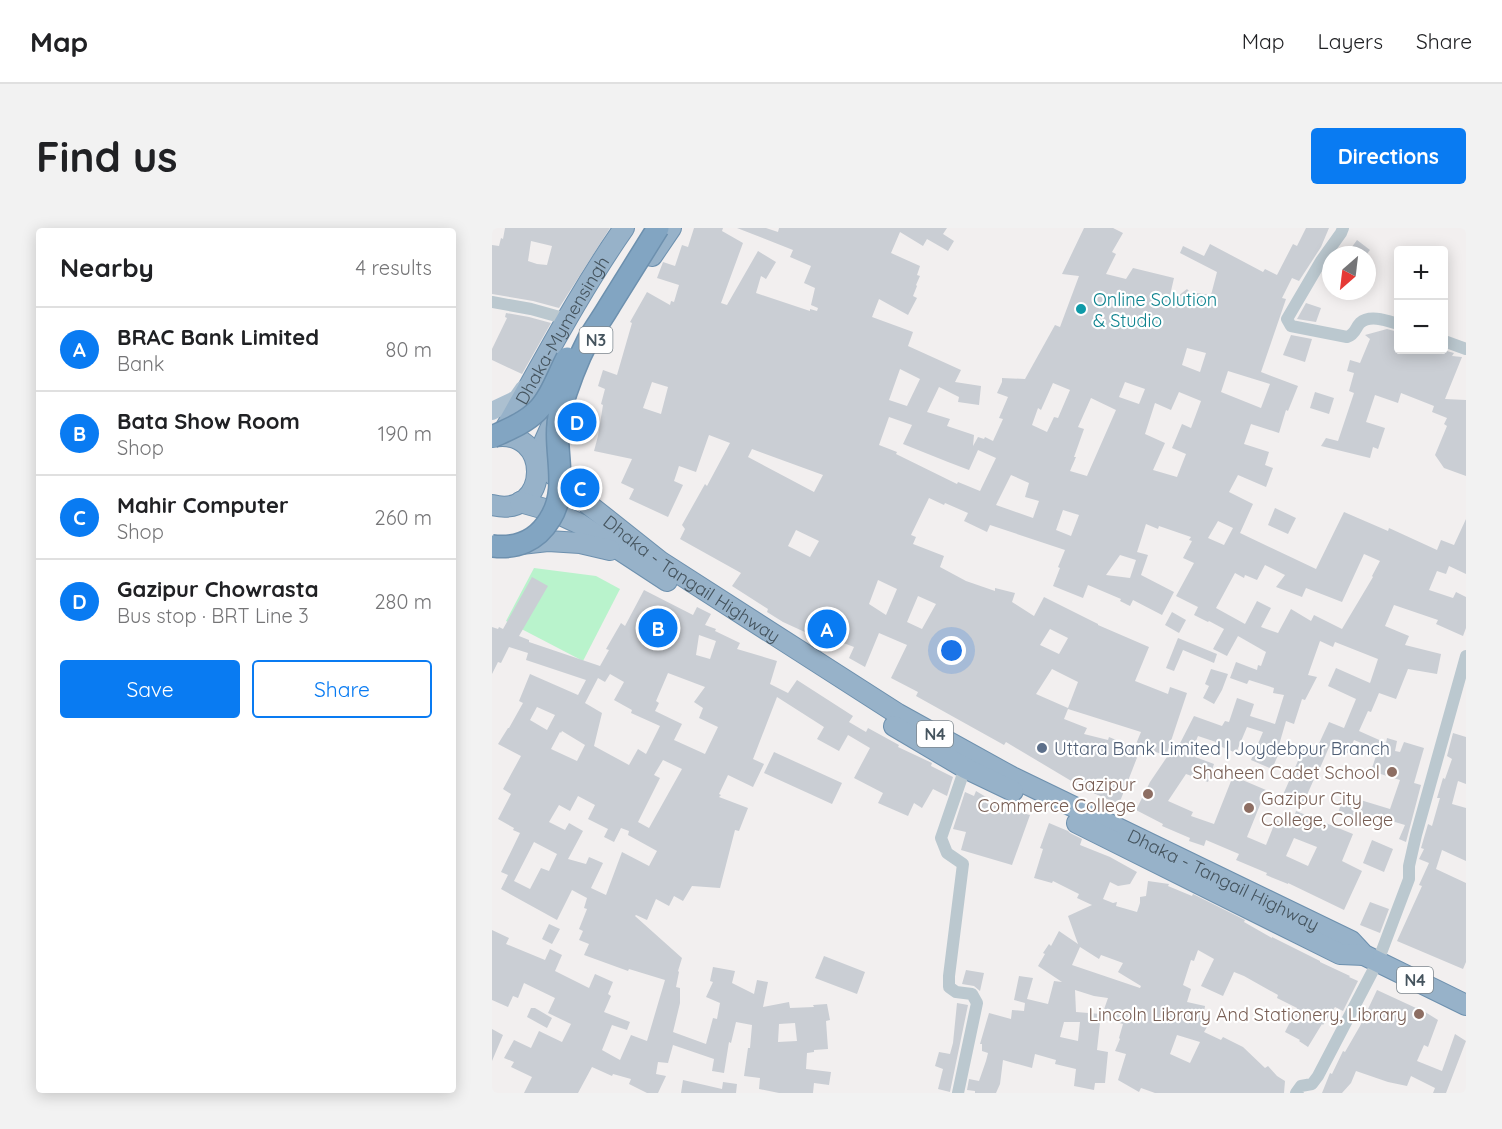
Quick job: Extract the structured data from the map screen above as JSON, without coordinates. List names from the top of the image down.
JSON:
{
  "streets": {
    "highway": [
      "Dhaka-Mymensingh",
      "N3",
      "Dhaka - Tangail Highway",
      "N4"
    ]
  },
  "crossings": [
    ["Dhaka-Mymensingh", "Dhaka - Tangail Highway"]
  ],
  "places": [
    "Online Solution & Studio",
    "Uttara Bank Limited | Joydebpur Branch",
    "Shaheen Cadet School",
    "Gazipur Commerce College",
    "Gazipur City College, College",
    "Lincoln Library And Stationery, Library"
  ],
  "north": "bottom left",
  "page": {
    "header": "Map",
    "nav": ["Map", "Layers", "Share"],
    "buttons": [
      "Directions",
      ["Save", "Share"]
    ],
    "title": "Find us",
    "heading": ["Nearby", "4 results"],
    "map_buttons": ["+", "−"],
    "list": [
      {
        "mark": "A",
        "name": "BRAC Bank Limited",
        "note": "Bank",
        "value": "80 m"
      },
      {
        "mark": "B",
        "name": "Bata Show Room",
        "note": "Shop",
        "value": "190 m"
      },
      {
        "mark": "C",
        "name": "Mahir Computer",
        "note": "Shop",
        "value": "260 m"
      },
      {
        "mark": "D",
        "name": "Gazipur Chowrasta",
        "note": "Bus stop · BRT Line 3",
        "value": "280 m"
      }
    ],
    "pins": [
      "D",
      "C",
      "B",
      "A"
    ]
  }
}
